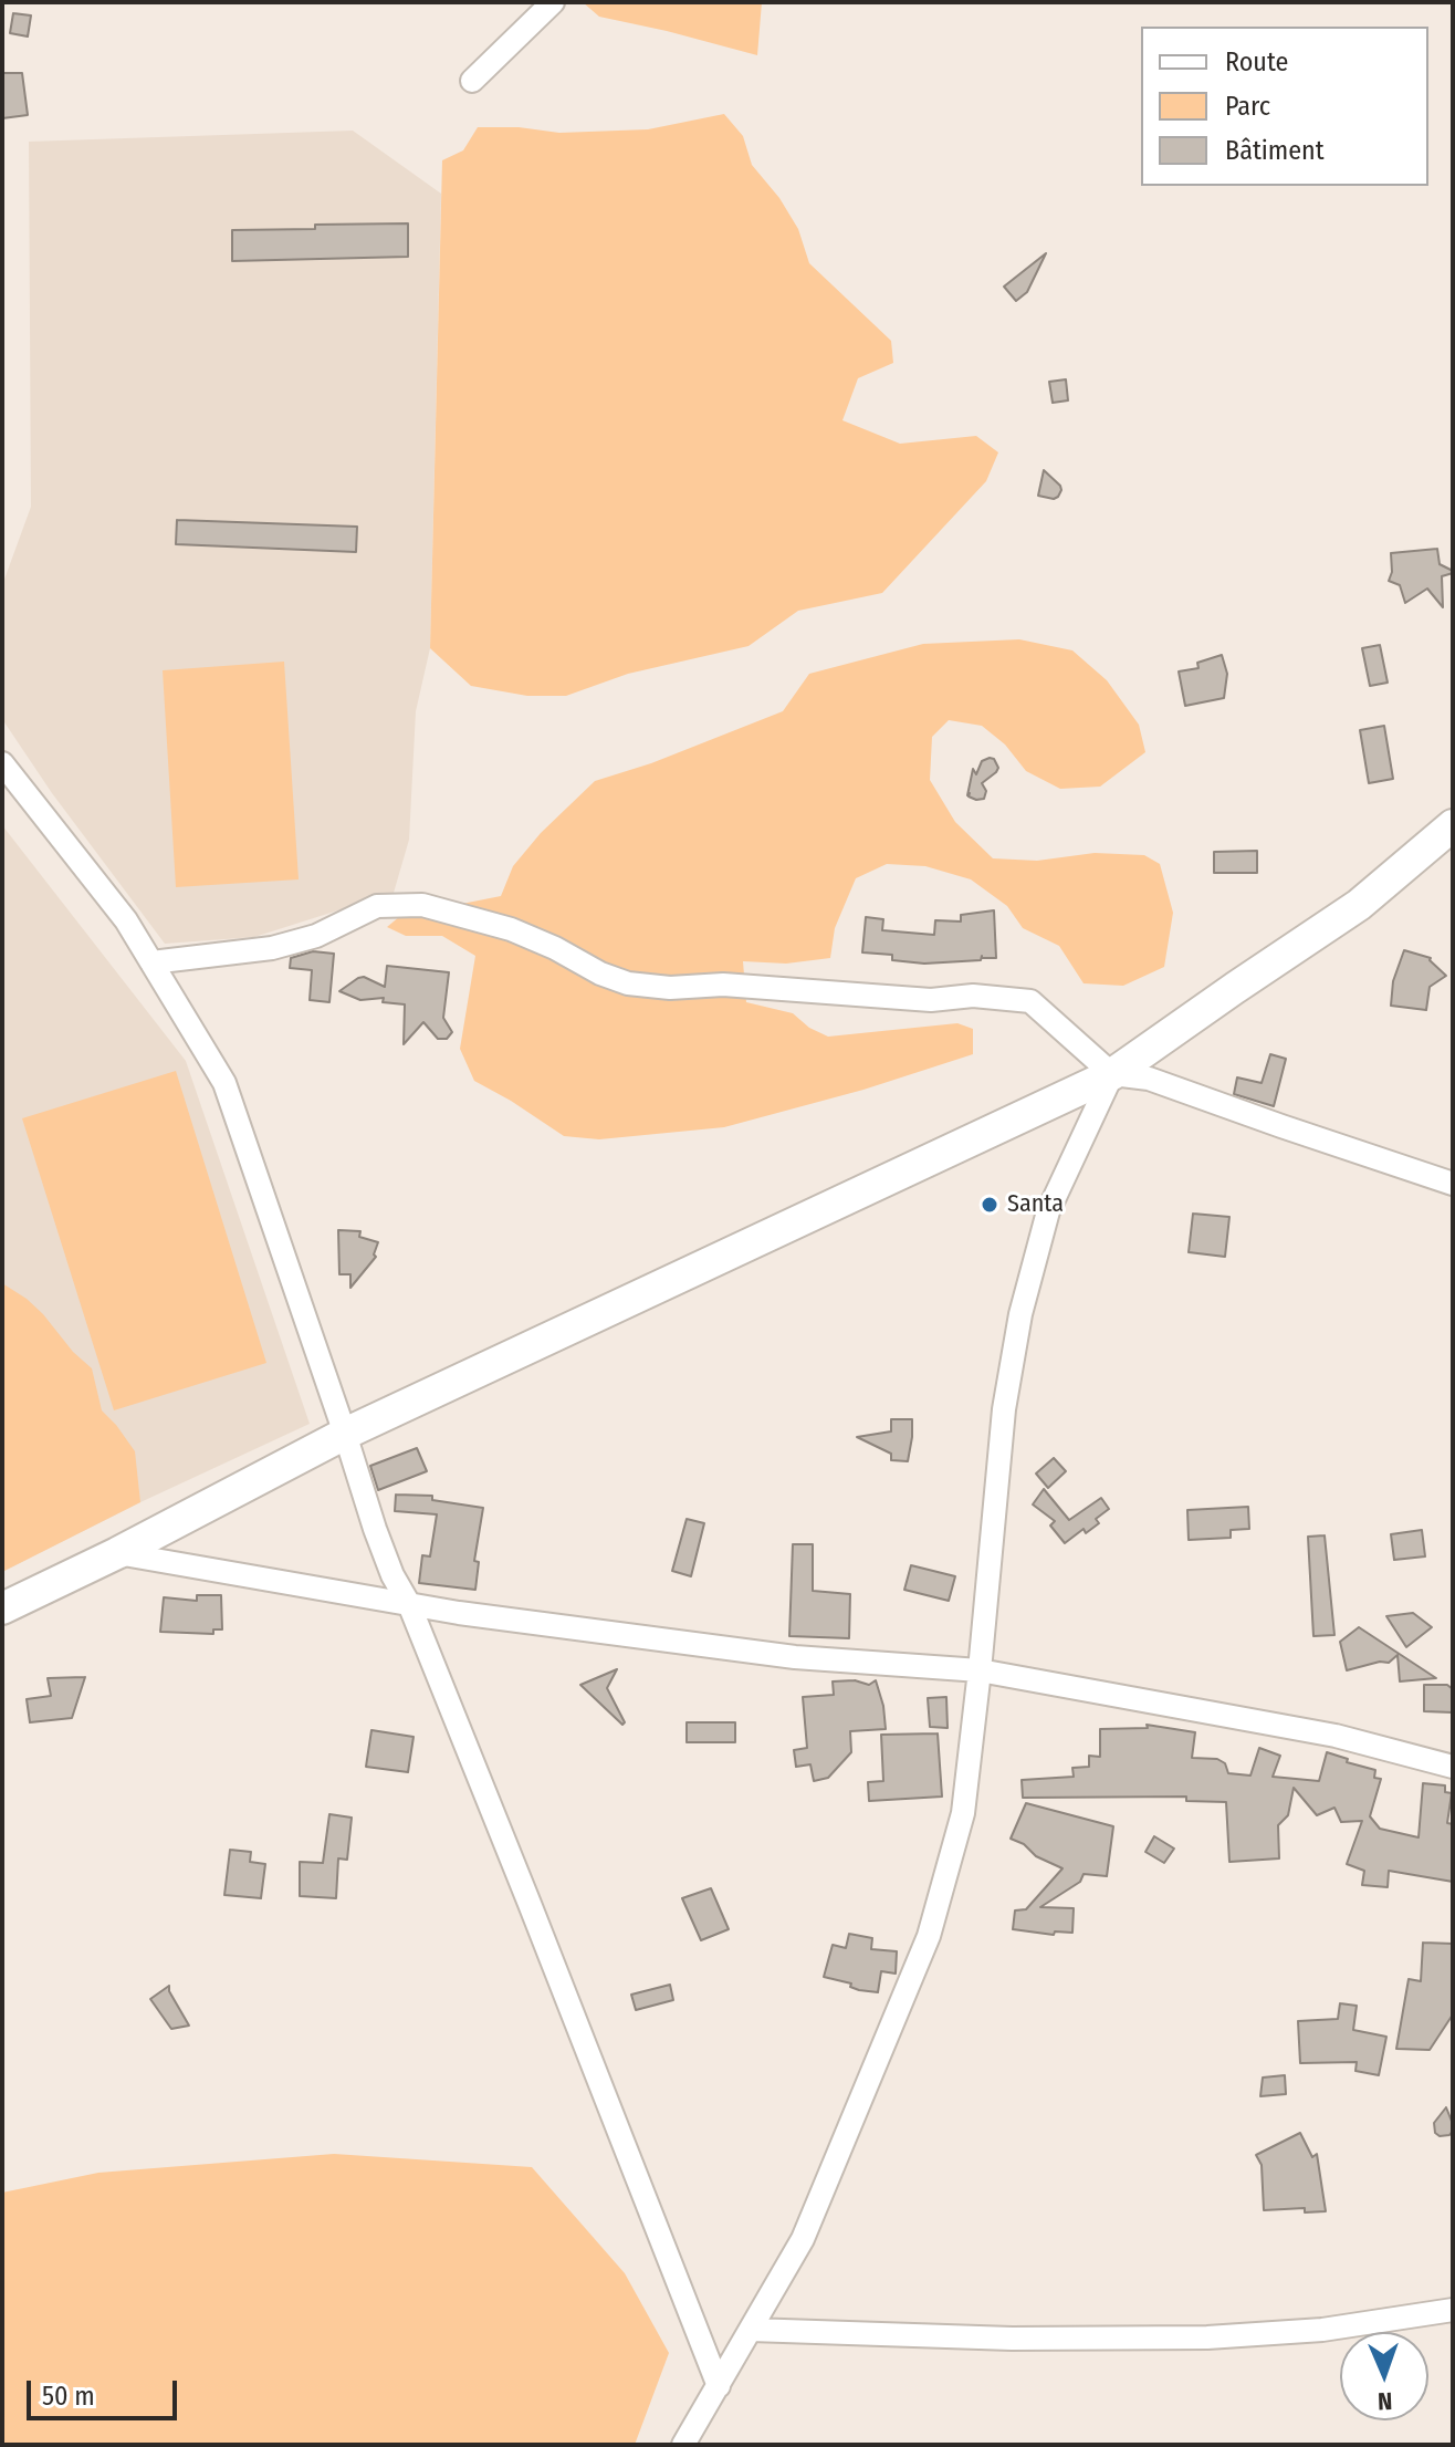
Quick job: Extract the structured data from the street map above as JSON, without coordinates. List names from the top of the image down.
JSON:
{
  "places": ["Santa"],
  "legend": ["Route", "Parc", "Bâtiment"],
  "scale_bar": "50 m",
  "north": "bottom"
}
